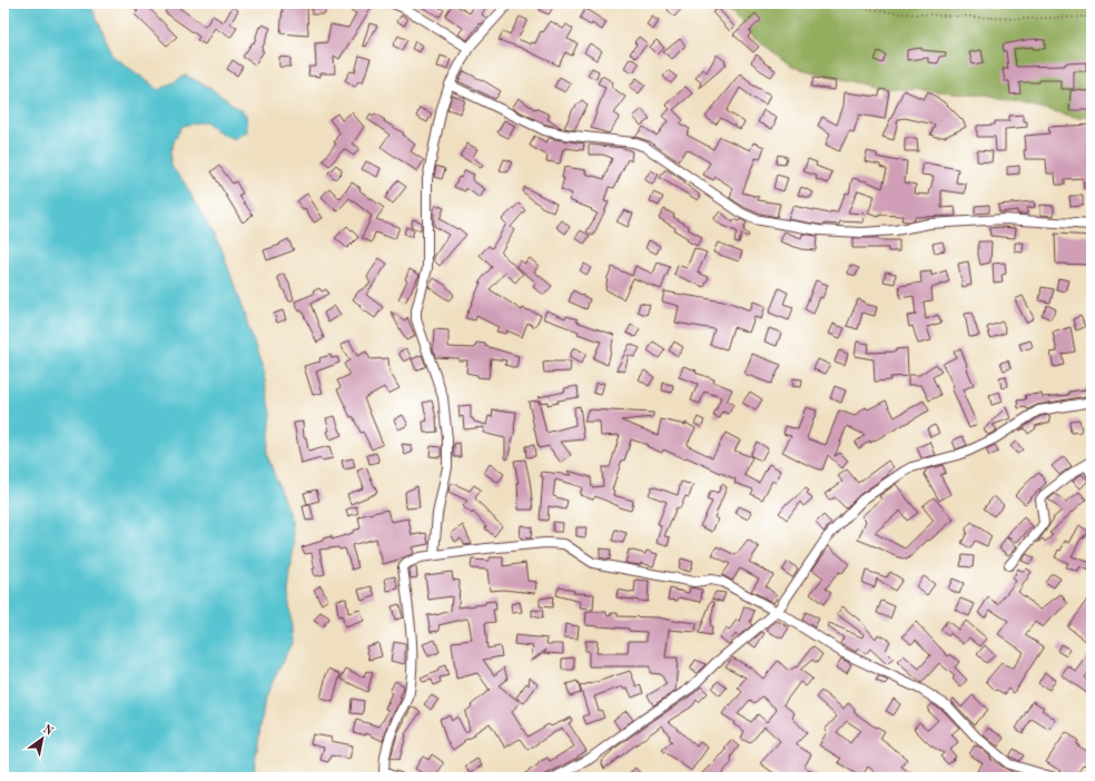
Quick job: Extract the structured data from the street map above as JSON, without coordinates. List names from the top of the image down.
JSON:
{
  "north": "top right"
}
